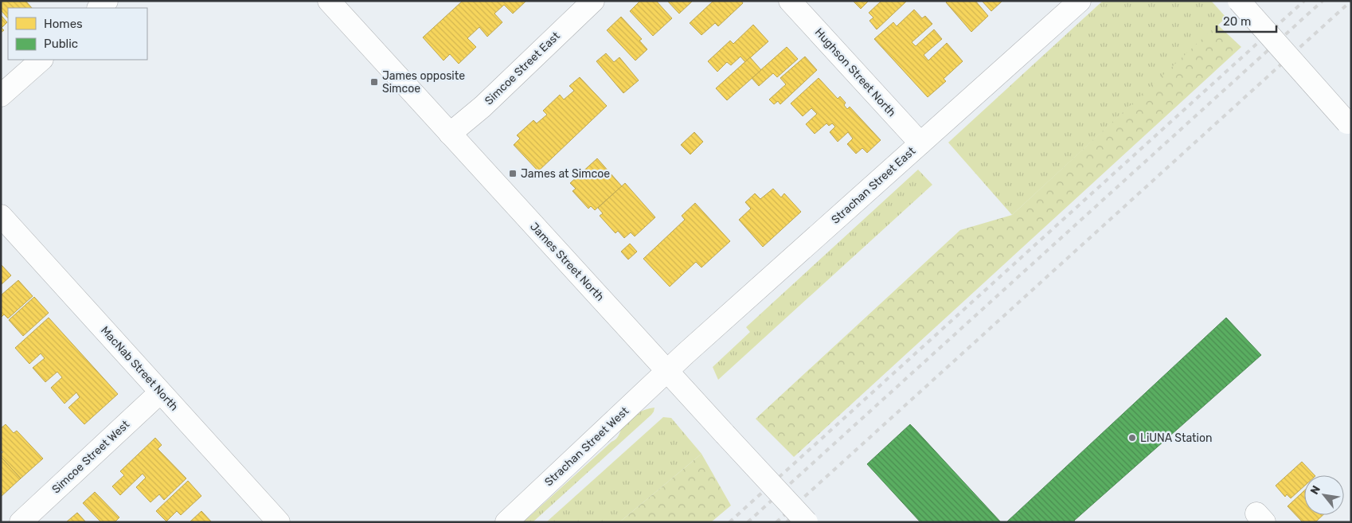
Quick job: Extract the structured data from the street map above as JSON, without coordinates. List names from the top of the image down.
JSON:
{
  "streets": {
    "street": [
      "Simcoe Street East",
      "Hughson Street North",
      "Strachan Street East",
      "James Street North",
      "MacNab Street North",
      "Strachan Street West",
      "Simcoe Street West"
    ]
  },
  "crossings": [
    ["Simcoe Street East", "James Street North"],
    ["Hughson Street North", "Strachan Street East"],
    ["Strachan Street East", "James Street North"],
    ["Strachan Street East", "Strachan Street West"],
    ["James Street North", "Strachan Street West"],
    ["MacNab Street North", "Simcoe Street West"]
  ],
  "places": {
    "transit": ["James opposite Simcoe", "James at Simcoe"],
    "other": ["LiUNA Station"]
  },
  "legend": ["Homes", "Public"],
  "scale_bar": "20 m",
  "north": "top left"
}
